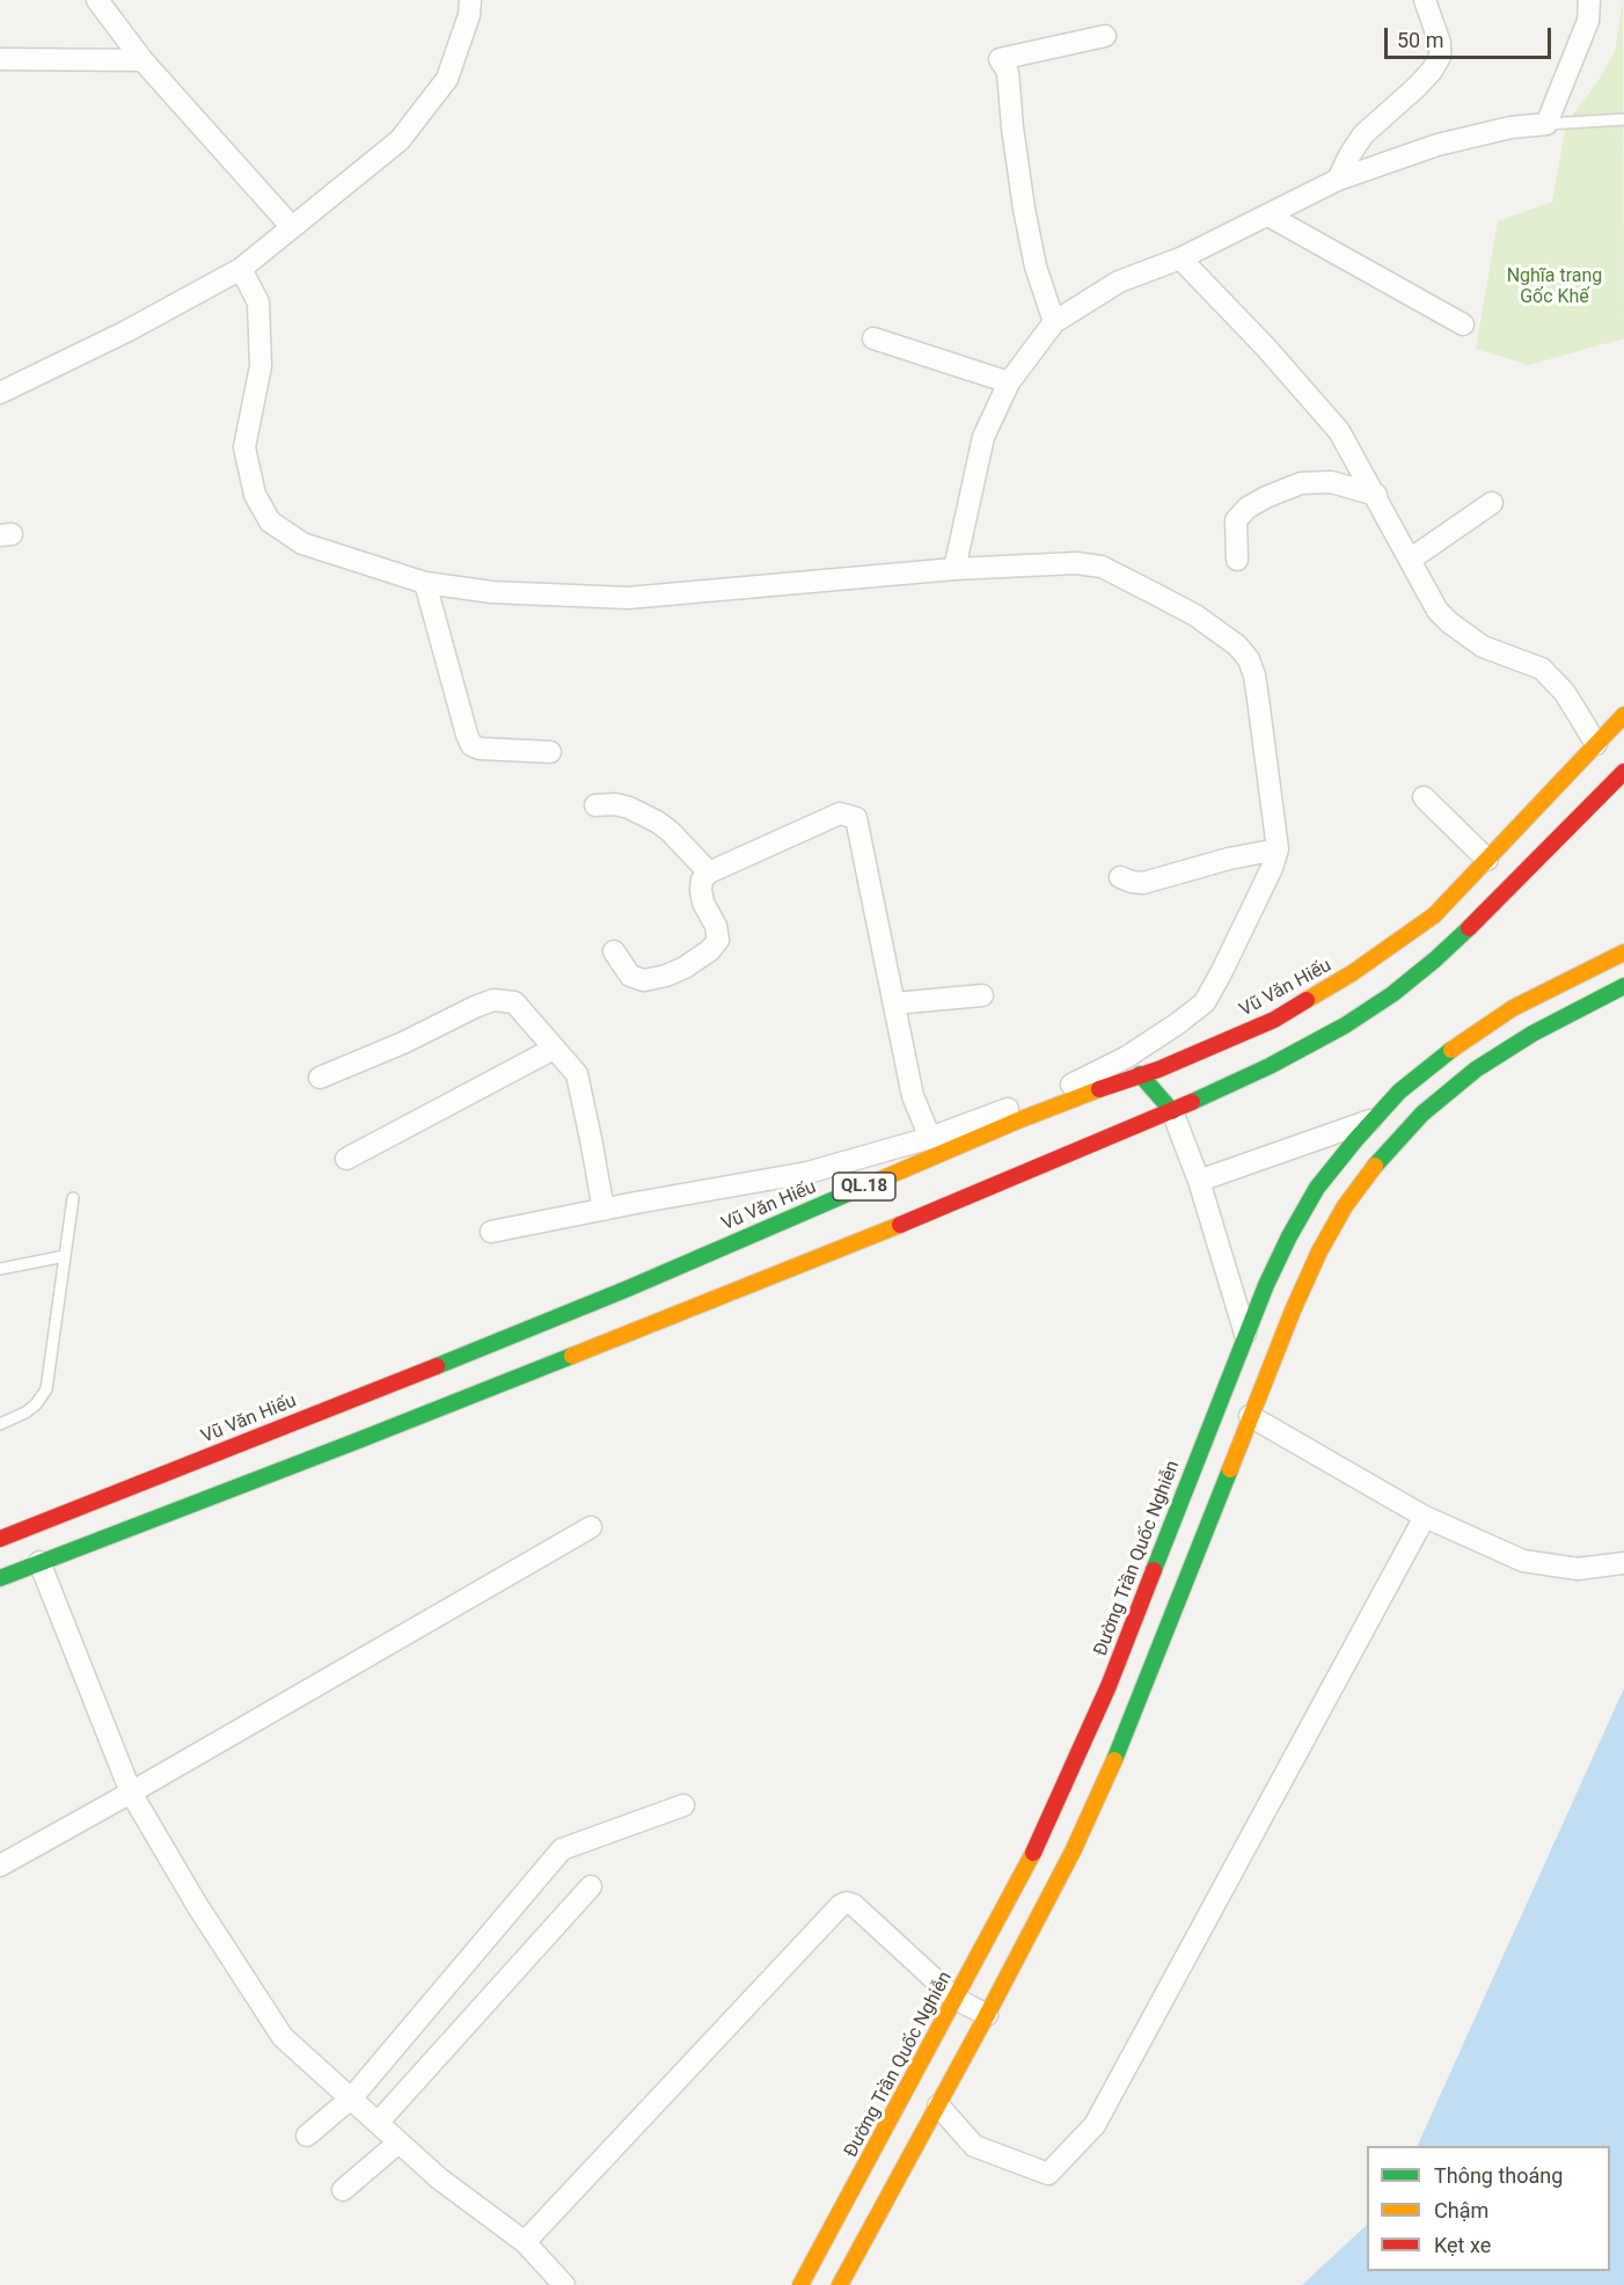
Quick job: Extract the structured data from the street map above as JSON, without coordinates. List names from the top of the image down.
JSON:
{
  "streets": {
    "main road": ["Vũ Văn Hiếu", "QL.18", "Đường Trần Quốc Nghiễn"]
  },
  "parks": ["Nghĩa trang Gốc Khế"],
  "legend": ["Thông thoáng", "Chậm", "Kẹt xe"],
  "scale_bar": "50 m"
}
